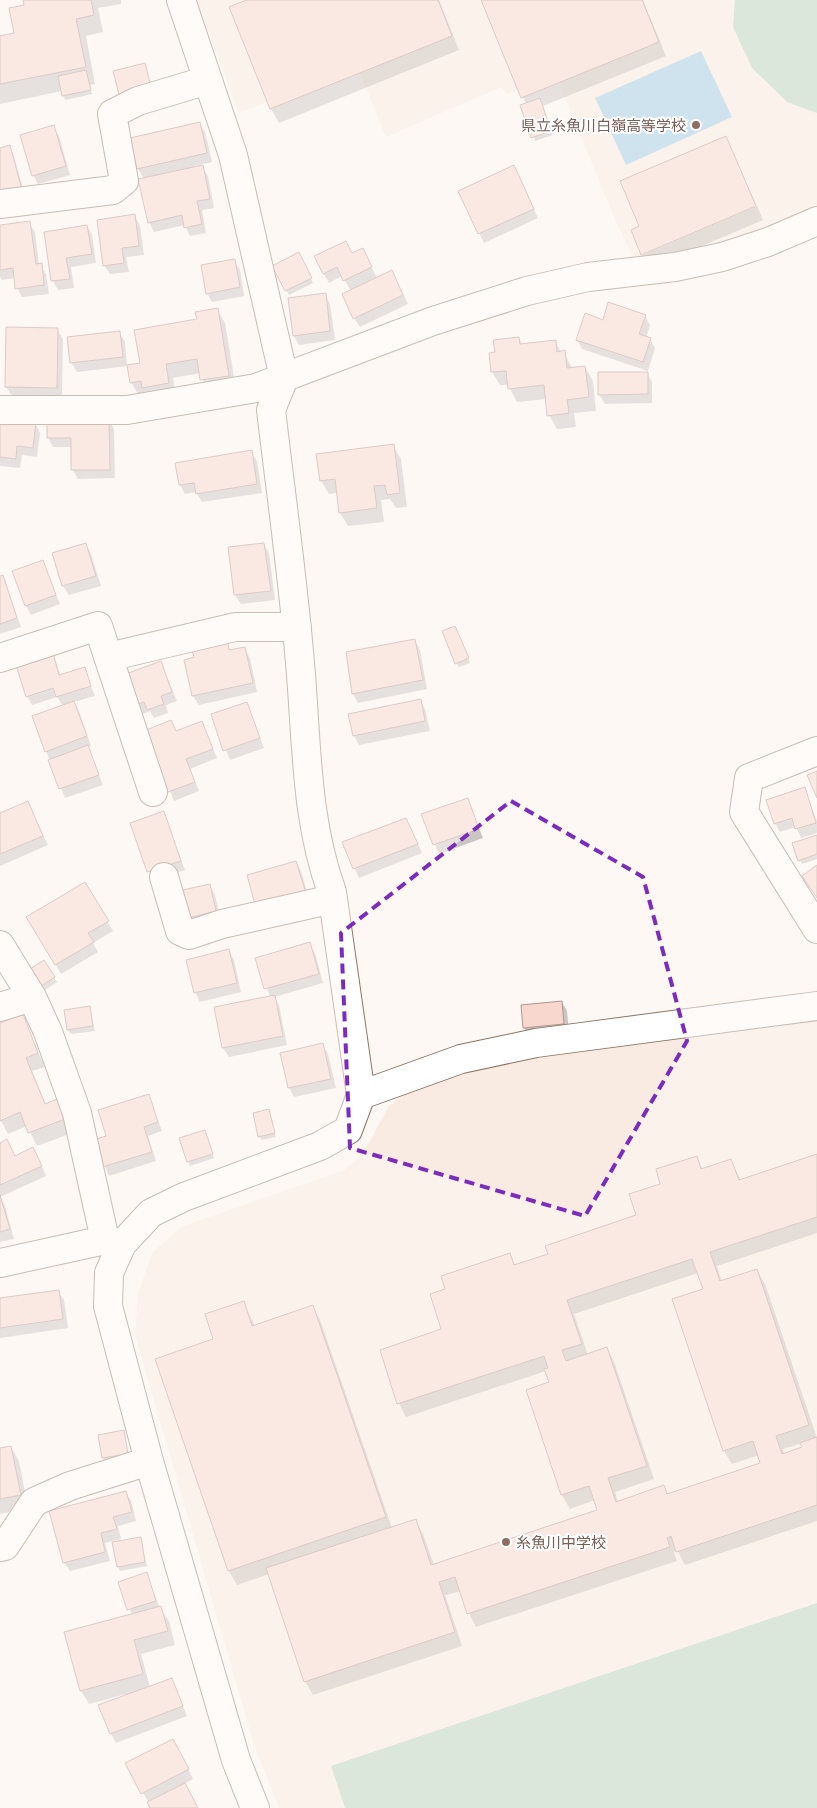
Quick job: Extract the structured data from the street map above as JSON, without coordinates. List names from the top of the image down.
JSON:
{
  "places": ["県立糸魚川白嶺高等学校", "糸魚川中学校"]
}
